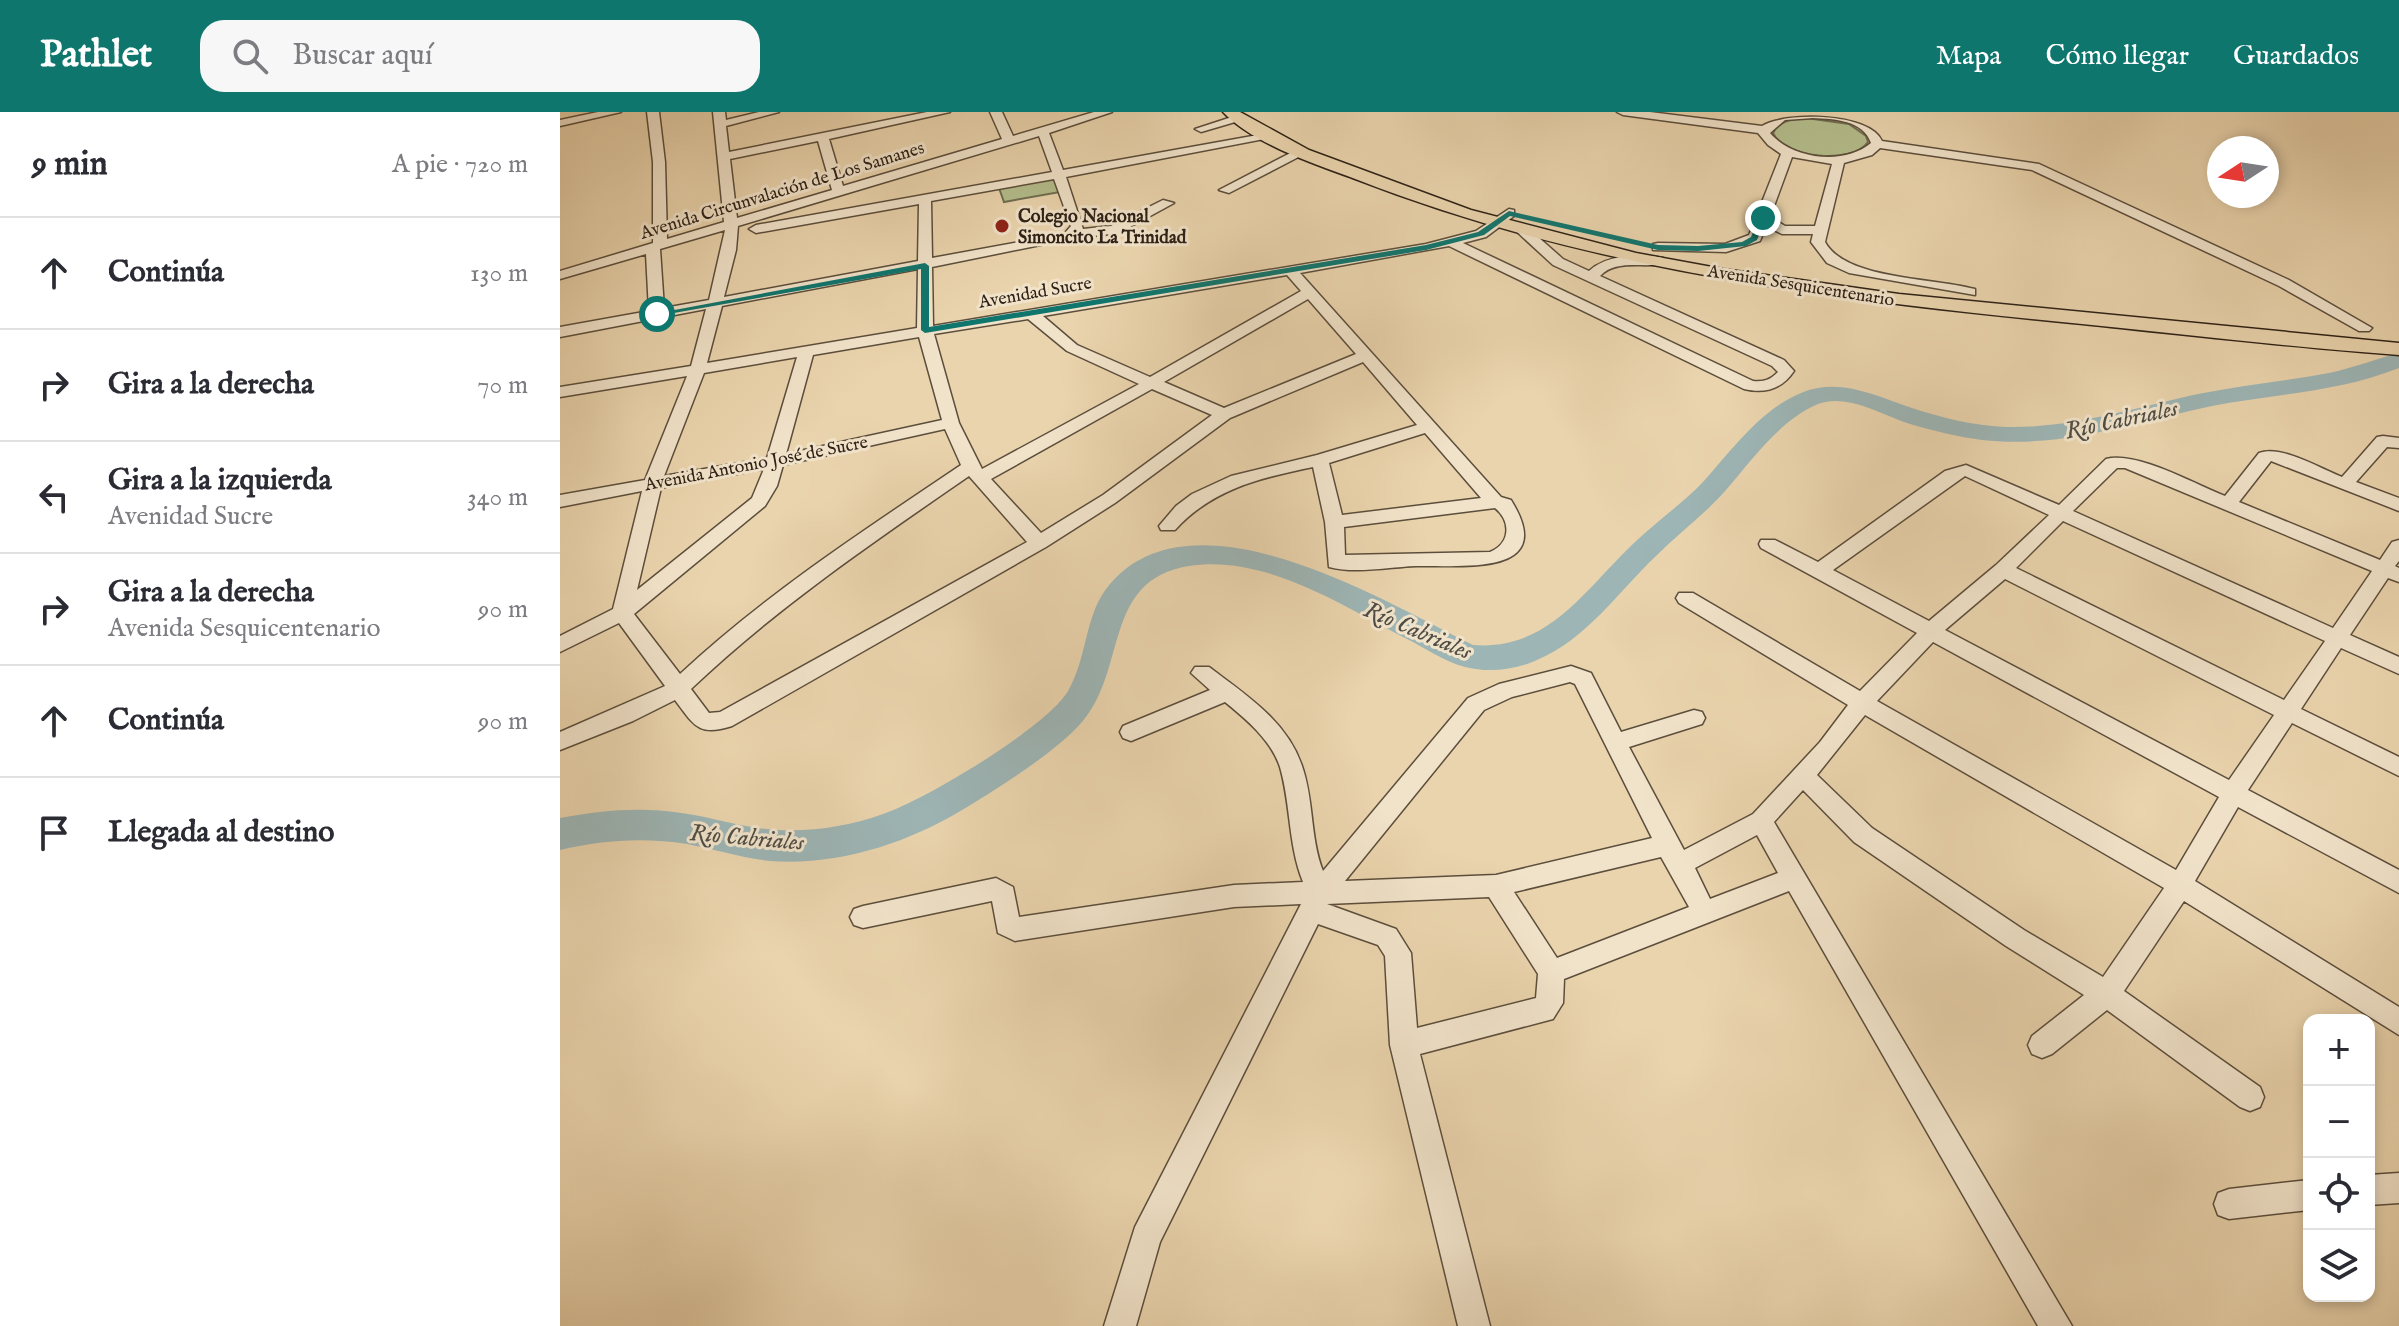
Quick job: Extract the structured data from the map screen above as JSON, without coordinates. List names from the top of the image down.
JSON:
{
  "streets": {
    "main road": ["Avenida Sesquicentenario"],
    "street": ["Avenida Circunvalación de Los Samanes", "Avenidad Sucre", "Avenida Antonio José de Sucre"]
  },
  "crossings": [
    ["Avenida Sesquicentenario", "Avenidad Sucre"]
  ],
  "water": ["Río Cabriales"],
  "places": ["Colegio Nacional Simoncito La Trinidad"],
  "north": "left",
  "page": {
    "header": "Pathlet",
    "search": "Buscar aquí",
    "nav": ["Mapa", "Cómo llegar", "Guardados"],
    "heading": ["9 min", "A pie · 720 m"],
    "list": [
      ["Continúa", "130 m"],
      ["Gira a la derecha", "70 m"],
      ["Gira a la izquierda", "Avenidad Sucre", "340 m"],
      ["Gira a la derecha", "Avenida Sesquicentenario", "90 m"],
      ["Continúa", "90 m"],
      "Llegada al destino"
    ],
    "map_buttons": ["+", "−"]
  }
}
